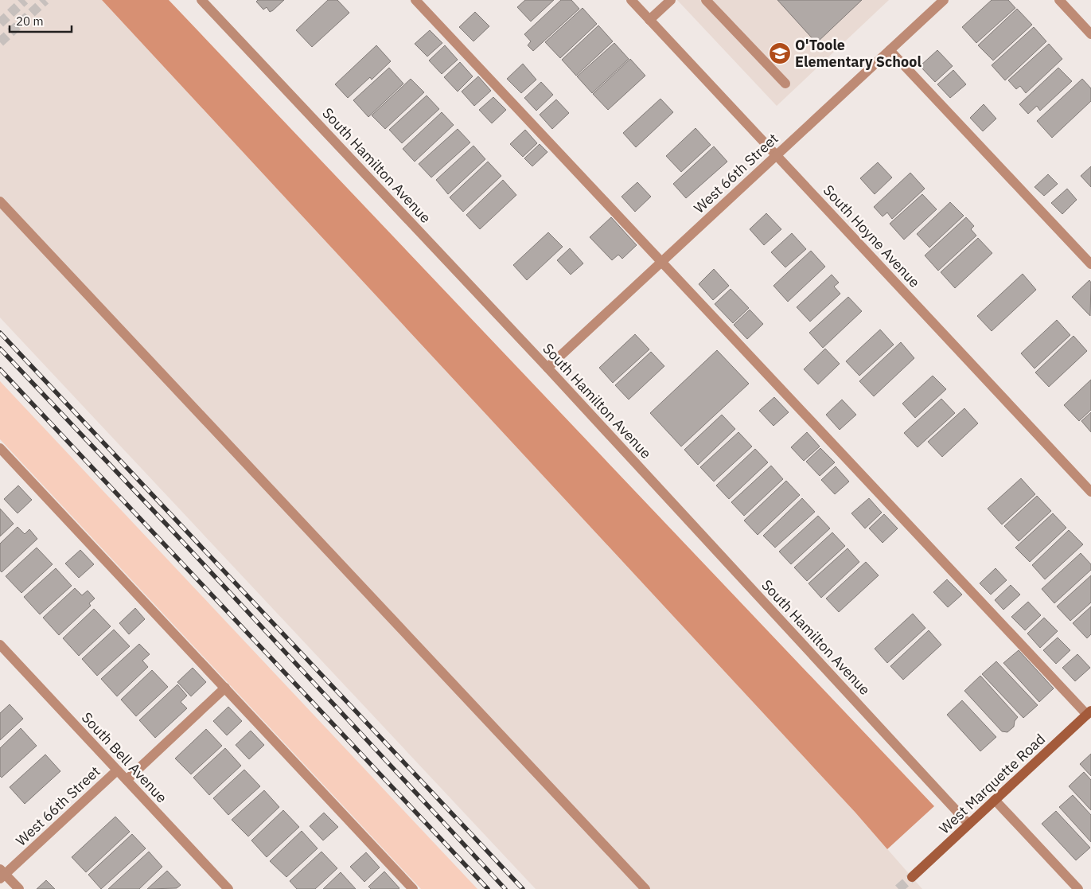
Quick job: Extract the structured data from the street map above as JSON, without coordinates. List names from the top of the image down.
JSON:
{
  "streets": {
    "street": [
      "South Hamilton Avenue",
      "West 66th Street",
      "South Hoyne Avenue",
      "South Bell Avenue",
      "West Marquette Road"
    ]
  },
  "crossings": [
    ["South Hamilton Avenue", "West 66th Street"],
    ["South Hamilton Avenue", "West Marquette Road"],
    ["West 66th Street", "South Hoyne Avenue"],
    ["West 66th Street", "South Bell Avenue"]
  ],
  "places": {
    "school or university": ["O'Toole Elementary School"]
  },
  "scale_bar": "20 m"
}
